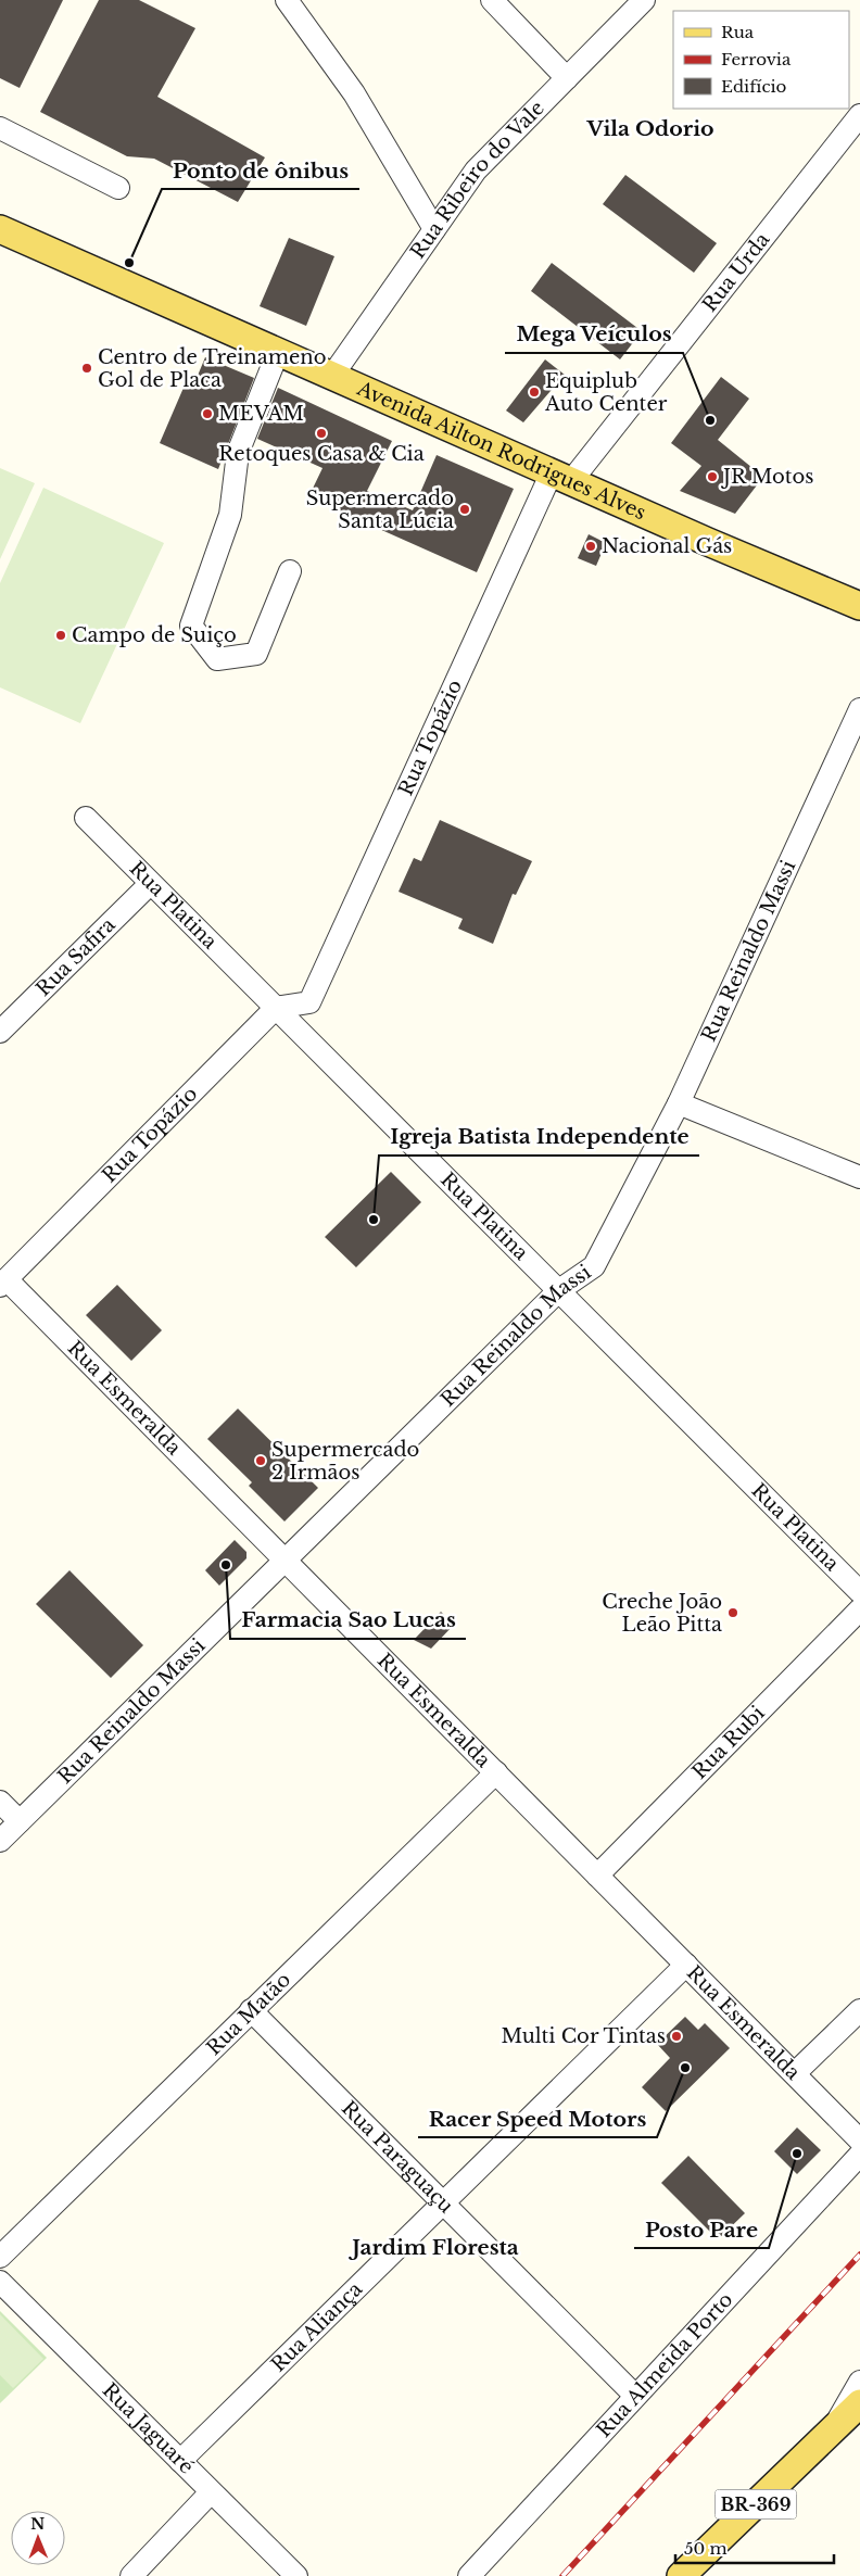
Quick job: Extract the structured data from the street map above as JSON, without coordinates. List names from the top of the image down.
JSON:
{
  "streets": {
    "main road": ["Avenida Ailton Rodrigues Alves", "BR-369"],
    "street": [
      "Rua Ribeiro do Vale",
      "Rua Urda",
      "Rua Topázio",
      "Rua Platina",
      "Rua Reinaldo Massi",
      "Rua Safira",
      "Rua Esmeralda",
      "Rua Rubi",
      "Rua Matão",
      "Rua Paraguaçu",
      "Rua Aliança",
      "Rua Almeida Porto",
      "Rua Jaguaré"
    ]
  },
  "crossings": [
    ["Rua Ribeiro do Vale", "Avenida Ailton Rodrigues Alves"],
    ["Rua Urda", "Avenida Ailton Rodrigues Alves"],
    ["Rua Urda", "Rua Topázio"],
    ["Avenida Ailton Rodrigues Alves", "Rua Topázio"],
    ["Rua Topázio", "Rua Platina"],
    ["Rua Topázio", "Rua Esmeralda"],
    ["Rua Platina", "Rua Reinaldo Massi"],
    ["Rua Platina", "Rua Safira"],
    ["Rua Reinaldo Massi", "Rua Esmeralda"],
    ["Rua Esmeralda", "Rua Rubi"],
    ["Rua Esmeralda", "Rua Matão"],
    ["Rua Esmeralda", "Rua Aliança"],
    ["Rua Matão", "Rua Paraguaçu"],
    ["Rua Paraguaçu", "Rua Aliança"],
    ["Rua Paraguaçu", "Rua Almeida Porto"],
    ["Rua Aliança", "Rua Jaguaré"]
  ],
  "districts": ["Vila Odorio", "Jardim Floresta"],
  "places": [
    "Ponto de ônibus",
    "Centro de Treinameno Gol de Placa",
    "Equiplub Auto Center",
    "MEVAM",
    "Mega Veículos",
    "Retoques Casa & Cia",
    "JR Motos",
    "Supermercado Santa Lúcia",
    "Nacional Gás",
    "Campo de Suiço",
    "Igreja Batista Independente",
    "Supermercado 2 Irmãos",
    "Farmacia Sao Lucas",
    "Creche João Leão Pitta",
    "Multi Cor Tintas",
    "Racer Speed Motors",
    "Posto Pare"
  ],
  "legend": ["Rua", "Ferrovia", "Edifício"],
  "scale_bar": "50 m",
  "north": "top"
}
